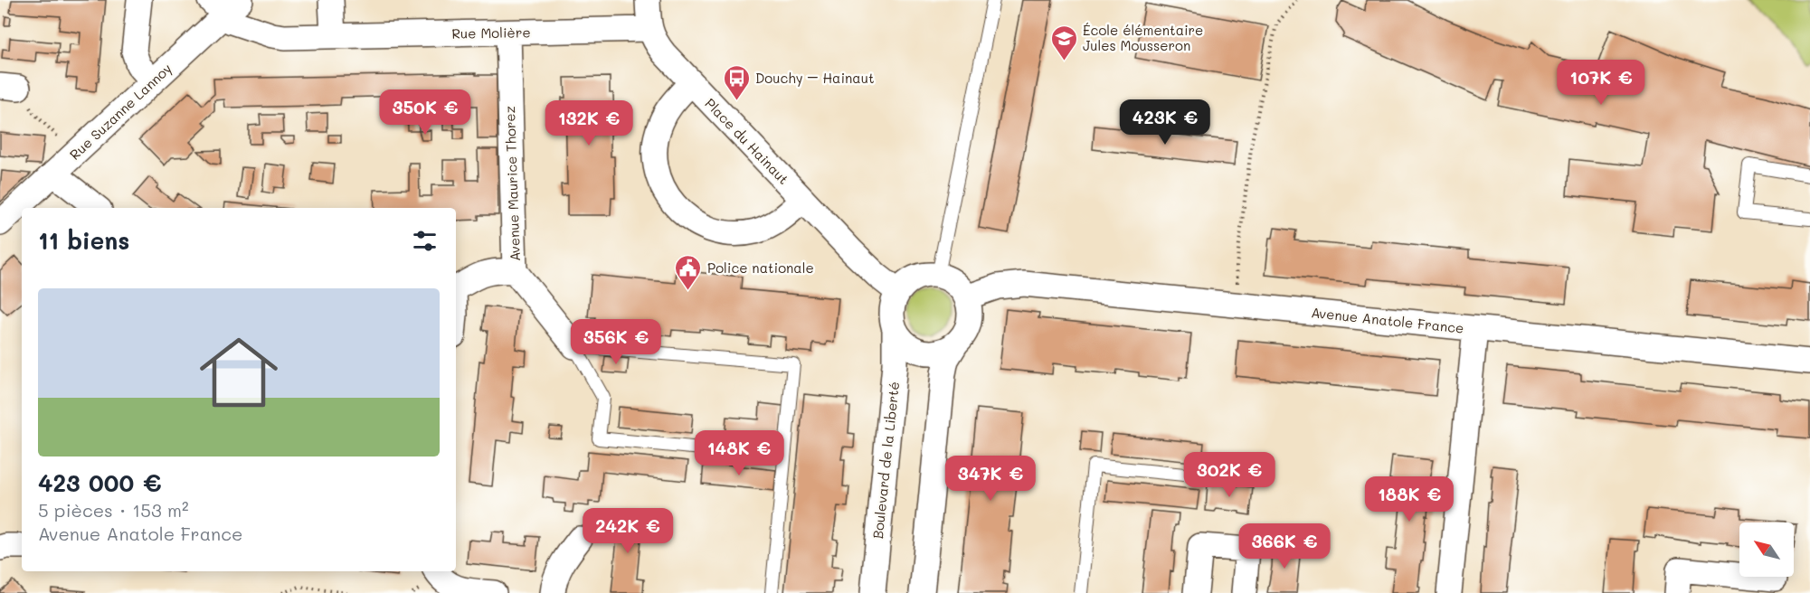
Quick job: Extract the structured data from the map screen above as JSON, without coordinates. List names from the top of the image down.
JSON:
{
  "streets": {
    "street": [
      "Rue Molière",
      "Rue Suzanne Lannoy",
      "Place du Hainaut",
      "Avenue Maurice Thorez",
      "Avenue Anatole France",
      "Boulevard de la Liberté"
    ]
  },
  "crossings": [
    ["Rue Molière", "Rue Suzanne Lannoy"],
    ["Rue Molière", "Place du Hainaut"],
    ["Rue Molière", "Avenue Maurice Thorez"],
    ["Place du Hainaut", "Avenue Anatole France"],
    ["Place du Hainaut", "Boulevard de la Liberté"],
    ["Avenue Anatole France", "Boulevard de la Liberté"]
  ],
  "places": {
    "school or university": ["École élémentaire Jules Mousseron"],
    "bus stop": ["Douchy – Hainaut"],
    "public building": ["Police nationale"]
  },
  "north": "top left",
  "page": {
    "price": [
      "107K €",
      "350K €",
      "423K €",
      "132K €",
      "356K €",
      "148K €",
      "302K €",
      "347K €",
      "188K €",
      "242K €",
      "366K €"
    ],
    "heading": "11 biens",
    "list": [
      {
        "name": "423 000 €",
        "note": "5 pièces · 153 m² · Avenue Anatole France"
      }
    ]
  }
}
